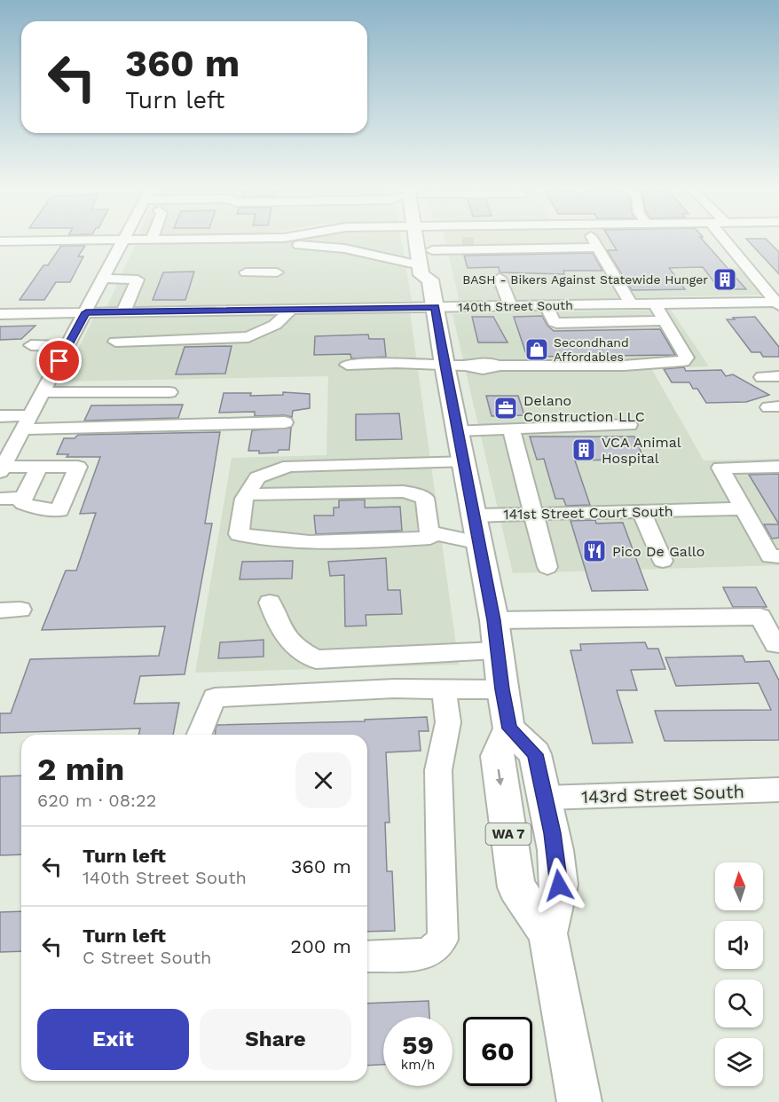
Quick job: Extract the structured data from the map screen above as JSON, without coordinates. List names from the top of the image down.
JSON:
{
  "streets": {
    "main road": ["WA 7"],
    "street": ["140th Street South", "141st Street Court South", "143rd Street South"]
  },
  "crossings": [
    ["143rd Street South", "WA 7"]
  ],
  "places": {
    "building": ["BASH - Bikers Against Statewide Hunger", "VCA Animal Hospital"],
    "shop": ["Secondhand Affordables"],
    "office": ["Delano Construction LLC"],
    "restaurant": ["Pico De Gallo"]
  },
  "north": "top",
  "page": {
    "turn": ["360 m", "Turn left"],
    "heading": ["2 min", "620 m · 08:22"],
    "list": [
      {
        "name": "Turn left",
        "note": "140th Street South",
        "value": "360 m"
      },
      {
        "name": "Turn left",
        "note": "C Street South",
        "value": "200 m"
      }
    ],
    "buttons": ["Exit", "Share"],
    "speed": "59 km/h",
    "limit": "60"
  }
}
